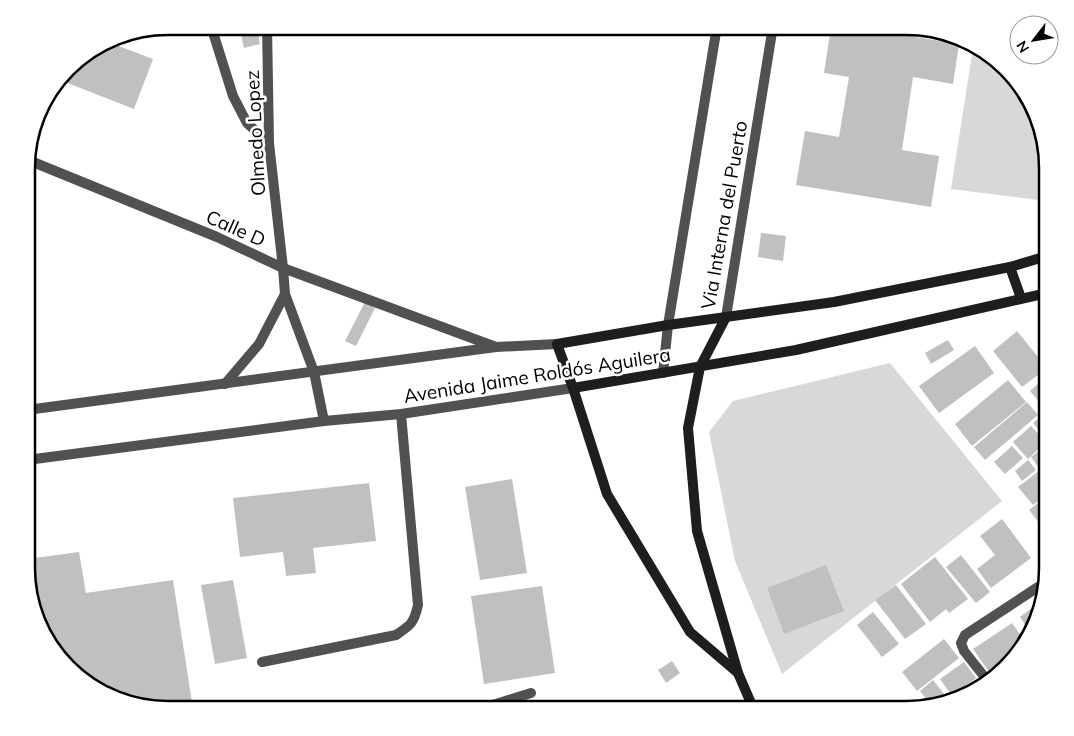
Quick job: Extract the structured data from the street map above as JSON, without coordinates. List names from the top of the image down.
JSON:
{
  "streets": {
    "main road": ["Via Interna del Puerto", "Avenida Jaime Roldós Aguilera"],
    "street": ["Olmedo Lopez", "Calle D"]
  },
  "crossings": [
    ["Olmedo Lopez", "Calle D"],
    ["Via Interna del Puerto", "Avenida Jaime Roldós Aguilera"],
    ["Calle D", "Avenida Jaime Roldós Aguilera"]
  ],
  "north": "bottom left"
}
